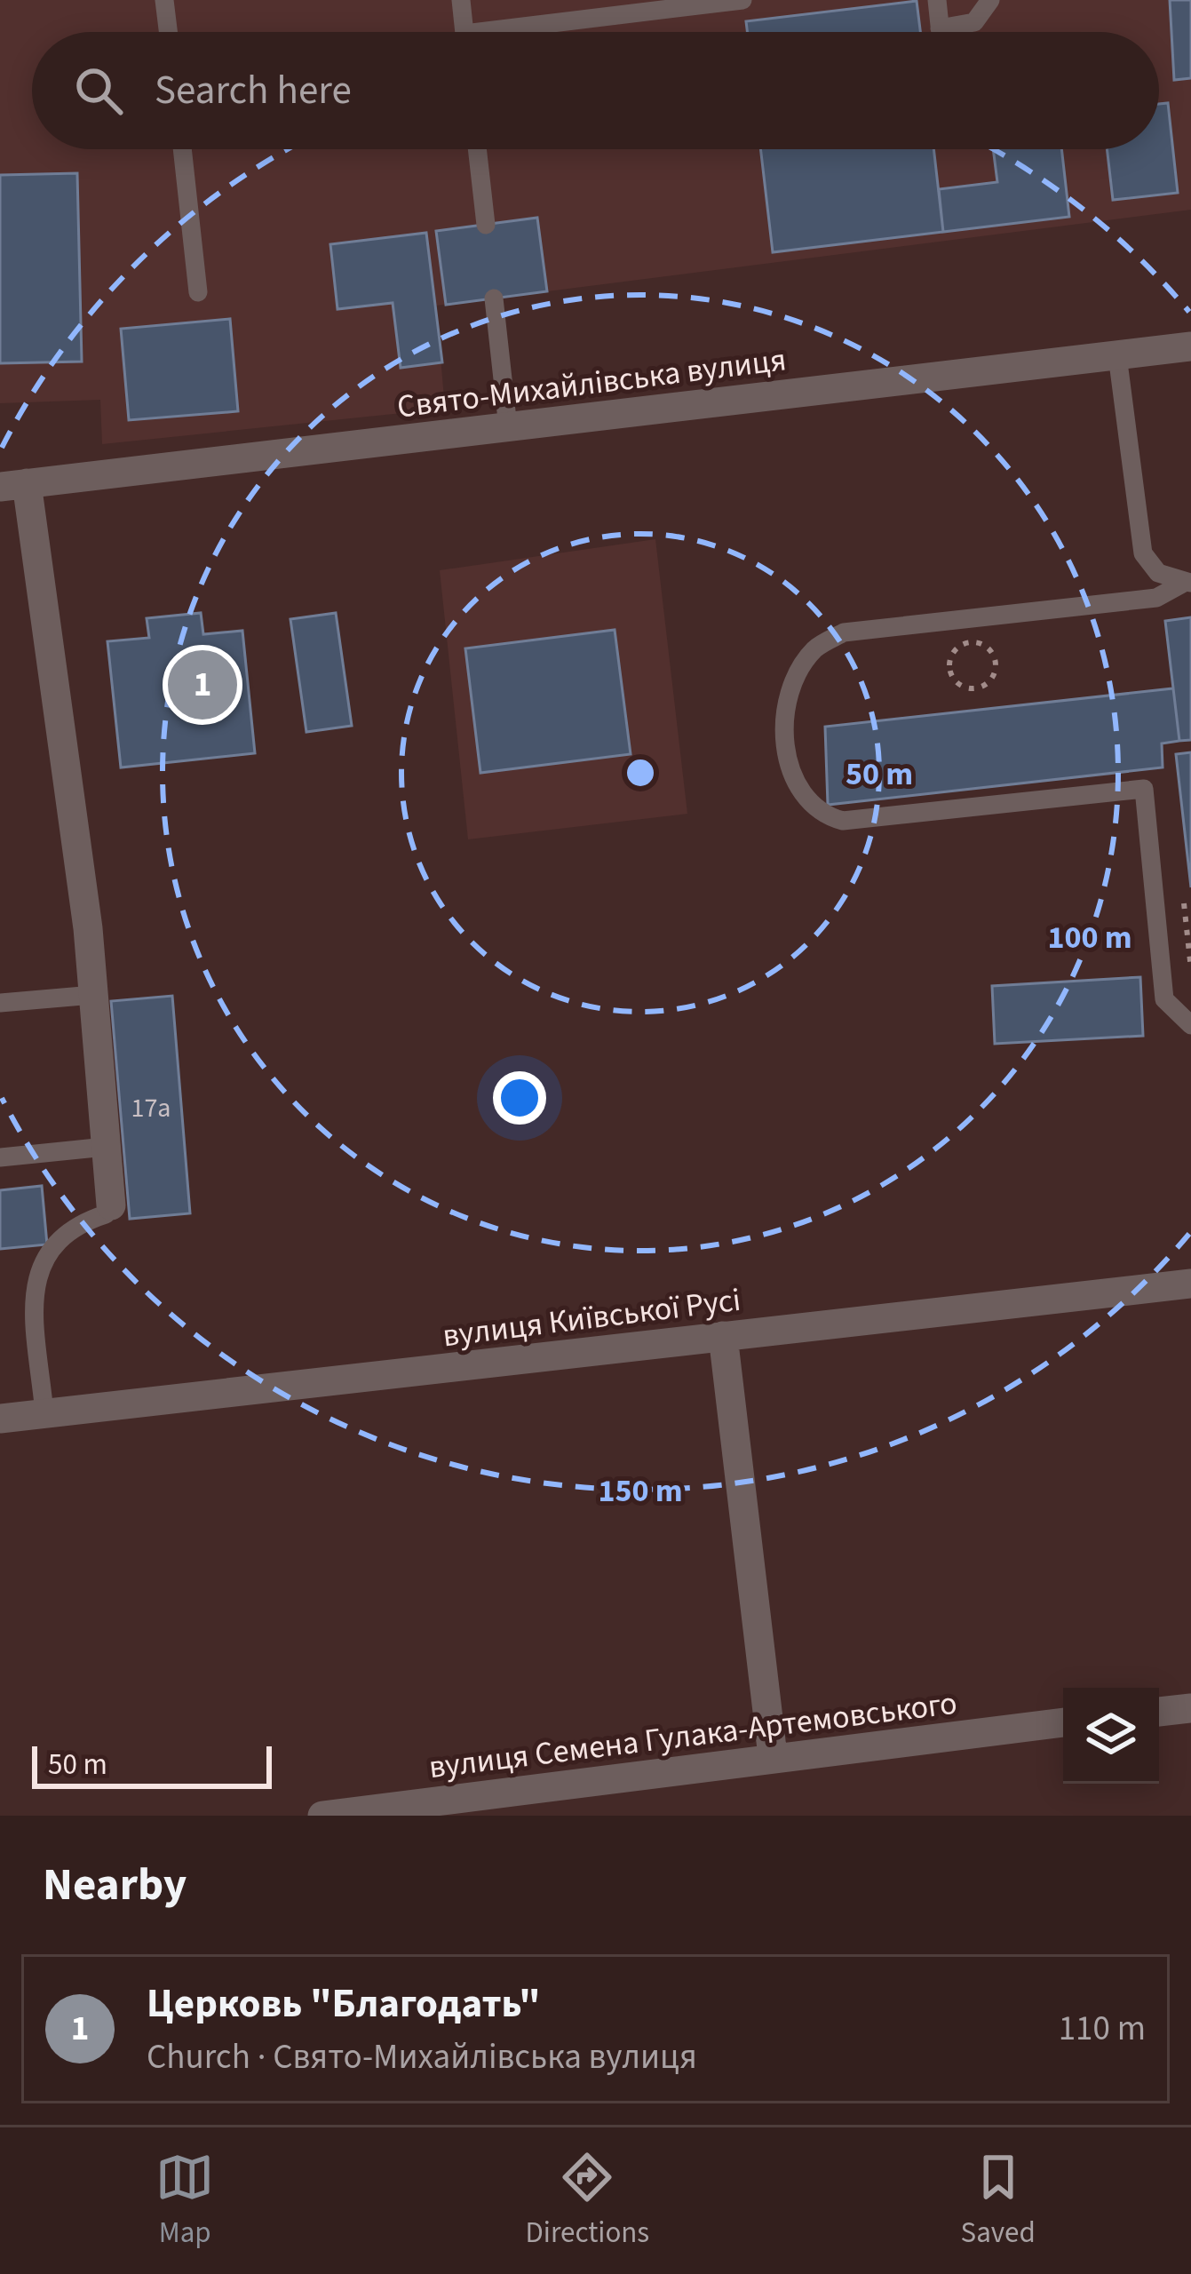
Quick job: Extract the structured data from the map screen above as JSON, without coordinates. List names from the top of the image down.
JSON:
{
  "streets": {
    "street": ["Свято-Михайлівська вулиця", "вулиця Київської Русі", "вулиця Семена Гулака-Артемовського"]
  },
  "house_numbers": ["17а"],
  "scale_bar": "50 m",
  "page": {
    "search": "Search here",
    "pins": "1",
    "scale": "50 m",
    "heading": "Nearby",
    "list": [
      {
        "mark": "1",
        "name": "Церковь \"Благодать\"",
        "note": "Church · Свято-Михайлівська вулиця",
        "value": "110 m"
      }
    ],
    "nav": ["Map", "Directions", "Saved"]
  },
  "rings": ["50 m", "100 m", "150 m"]
}
